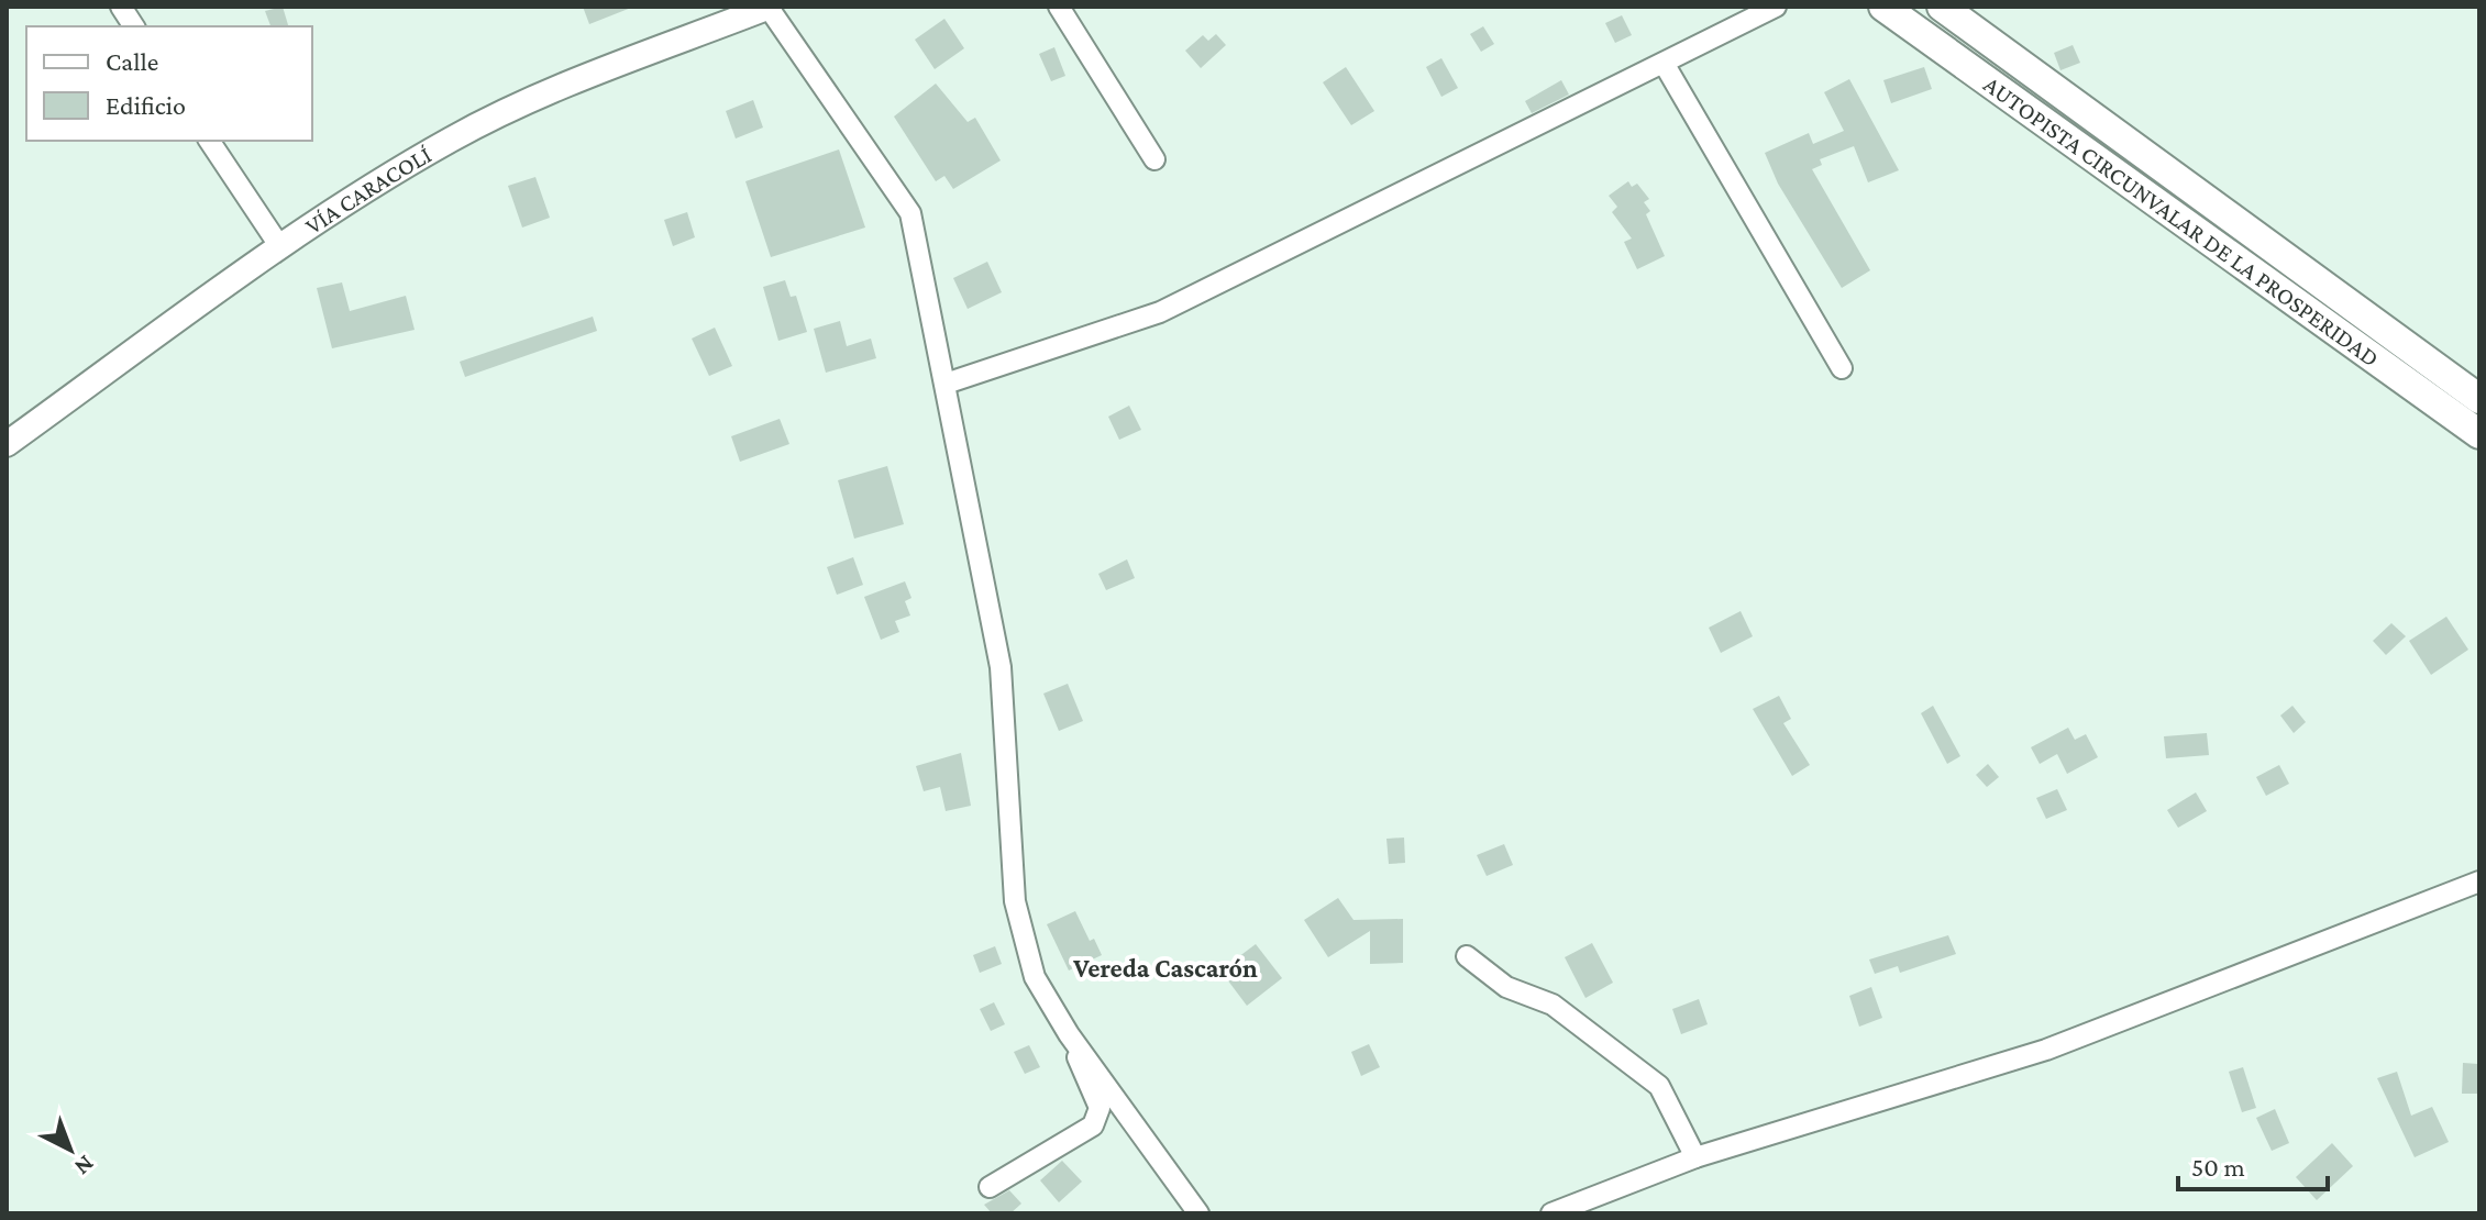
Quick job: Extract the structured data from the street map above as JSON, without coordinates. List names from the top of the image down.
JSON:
{
  "streets": {
    "highway": ["AUTOPISTA CIRCUNVALAR DE LA PROSPERIDAD"],
    "main road": ["VÍA CARACOLÍ"]
  },
  "districts": ["Vereda Cascarón"],
  "legend": ["Calle", "Edificio"],
  "scale_bar": "50 m",
  "north": "bottom right"
}
